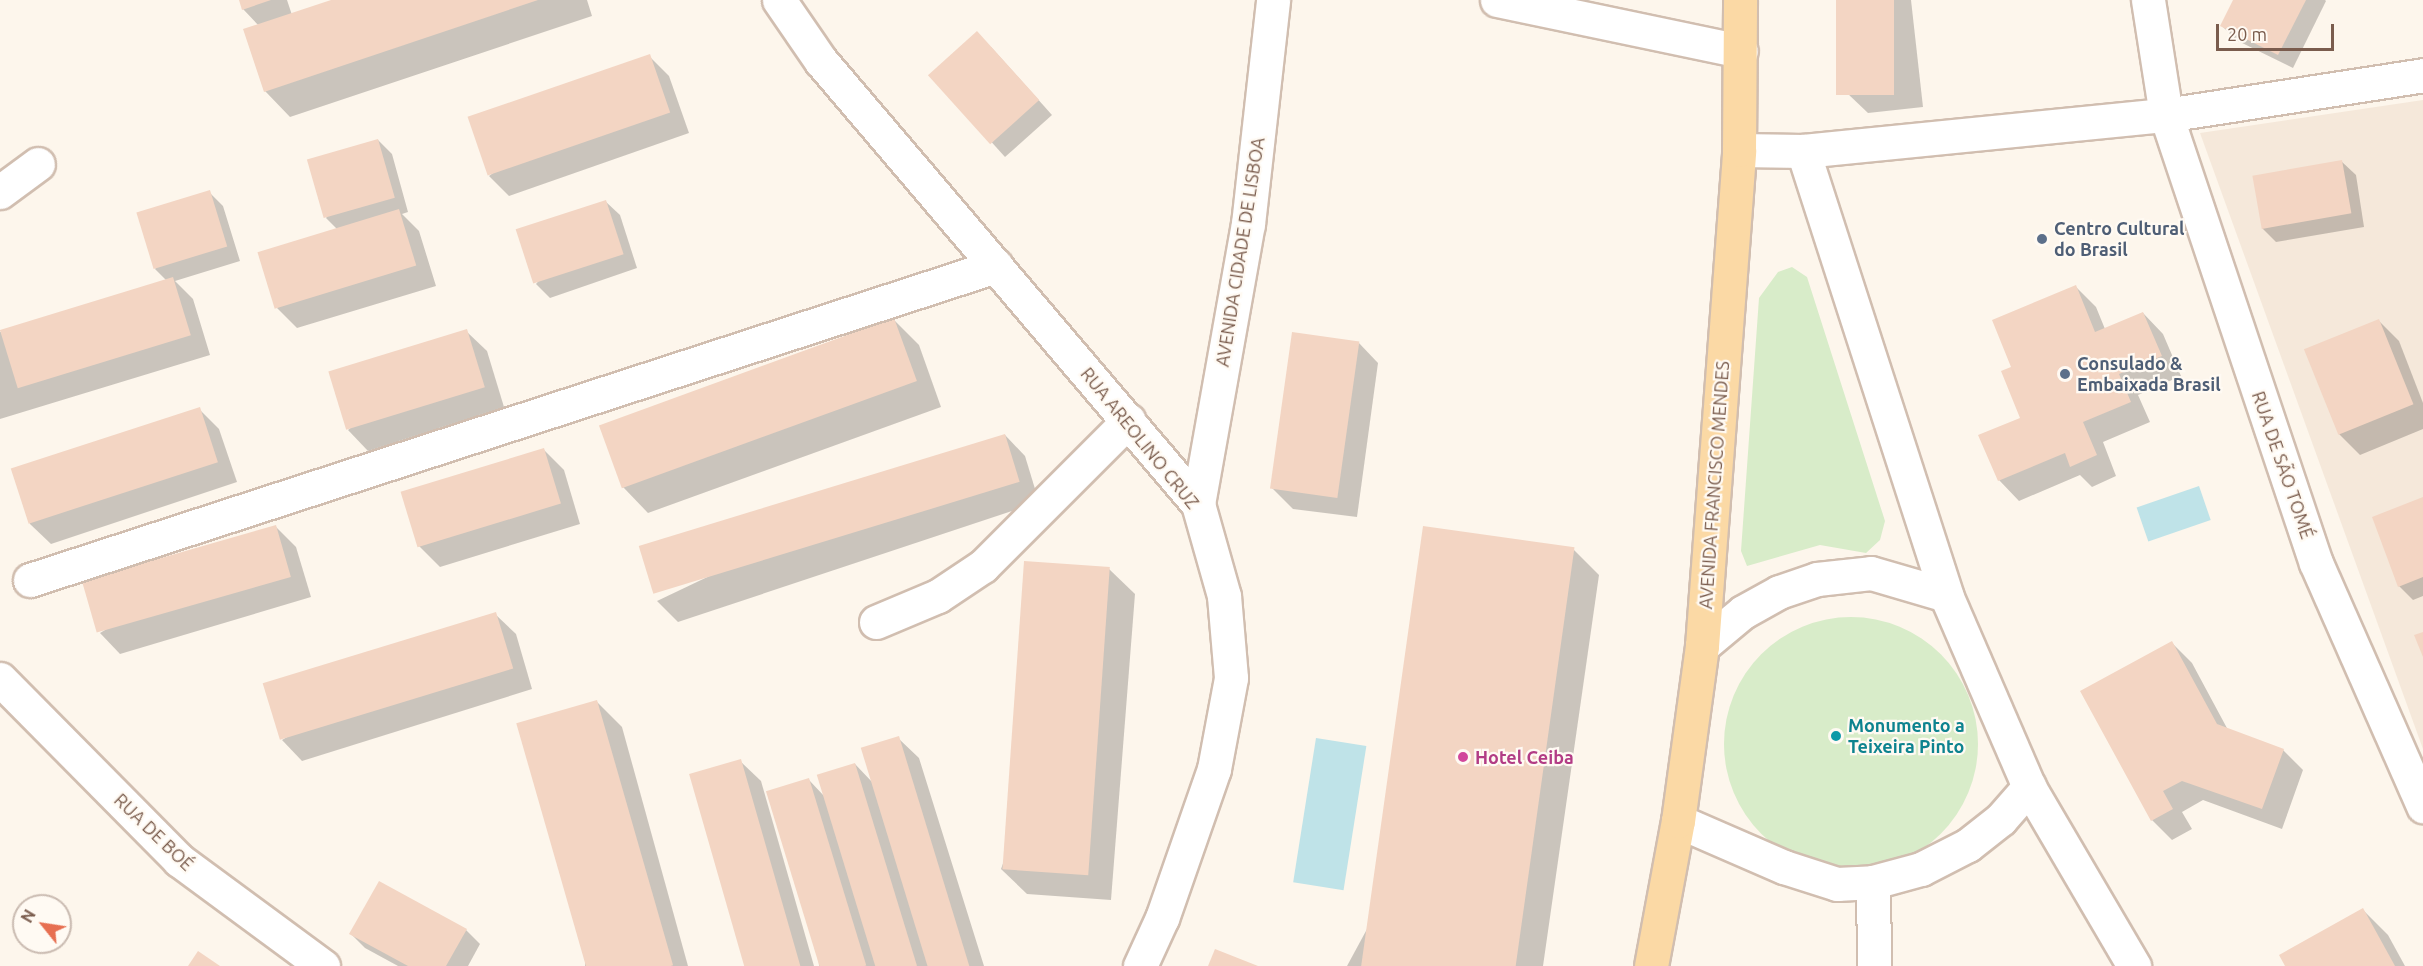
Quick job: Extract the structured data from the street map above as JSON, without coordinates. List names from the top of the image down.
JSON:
{
  "streets": {
    "main road": ["AVENIDA FRANCISCO MENDES"],
    "street": [
      "AVENIDA CIDADE DE LISBOA",
      "RUA AREOLINO CRUZ",
      "RUA DE SÃO TOMÉ",
      "RUA DE BOÉ"
    ]
  },
  "crossings": [
    ["AVENIDA CIDADE DE LISBOA", "RUA AREOLINO CRUZ"]
  ],
  "places": [
    "Centro Cultural do Brasil",
    "Consulado & Embaixada Brasil",
    "Monumento a Teixeira Pinto",
    "Hotel Ceiba"
  ],
  "scale_bar": "20 m",
  "north": "top left"
}
